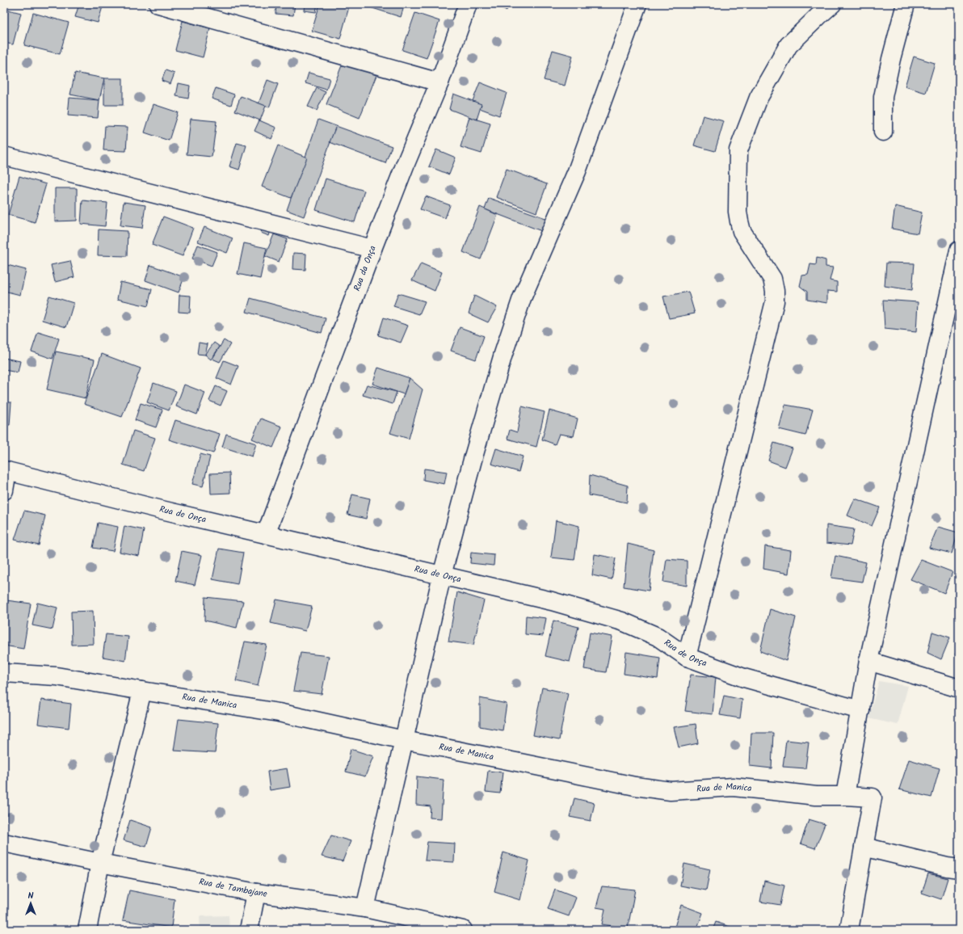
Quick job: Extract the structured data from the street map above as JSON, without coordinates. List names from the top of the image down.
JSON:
{
  "streets": {
    "street": [
      "Rua da Onça",
      "Rua de Onça",
      "Rua de Manica",
      "Rua de Tambajane"
    ]
  },
  "crossings": [
    ["Rua da Onça", "Rua de Onça"]
  ],
  "north": "top"
}
